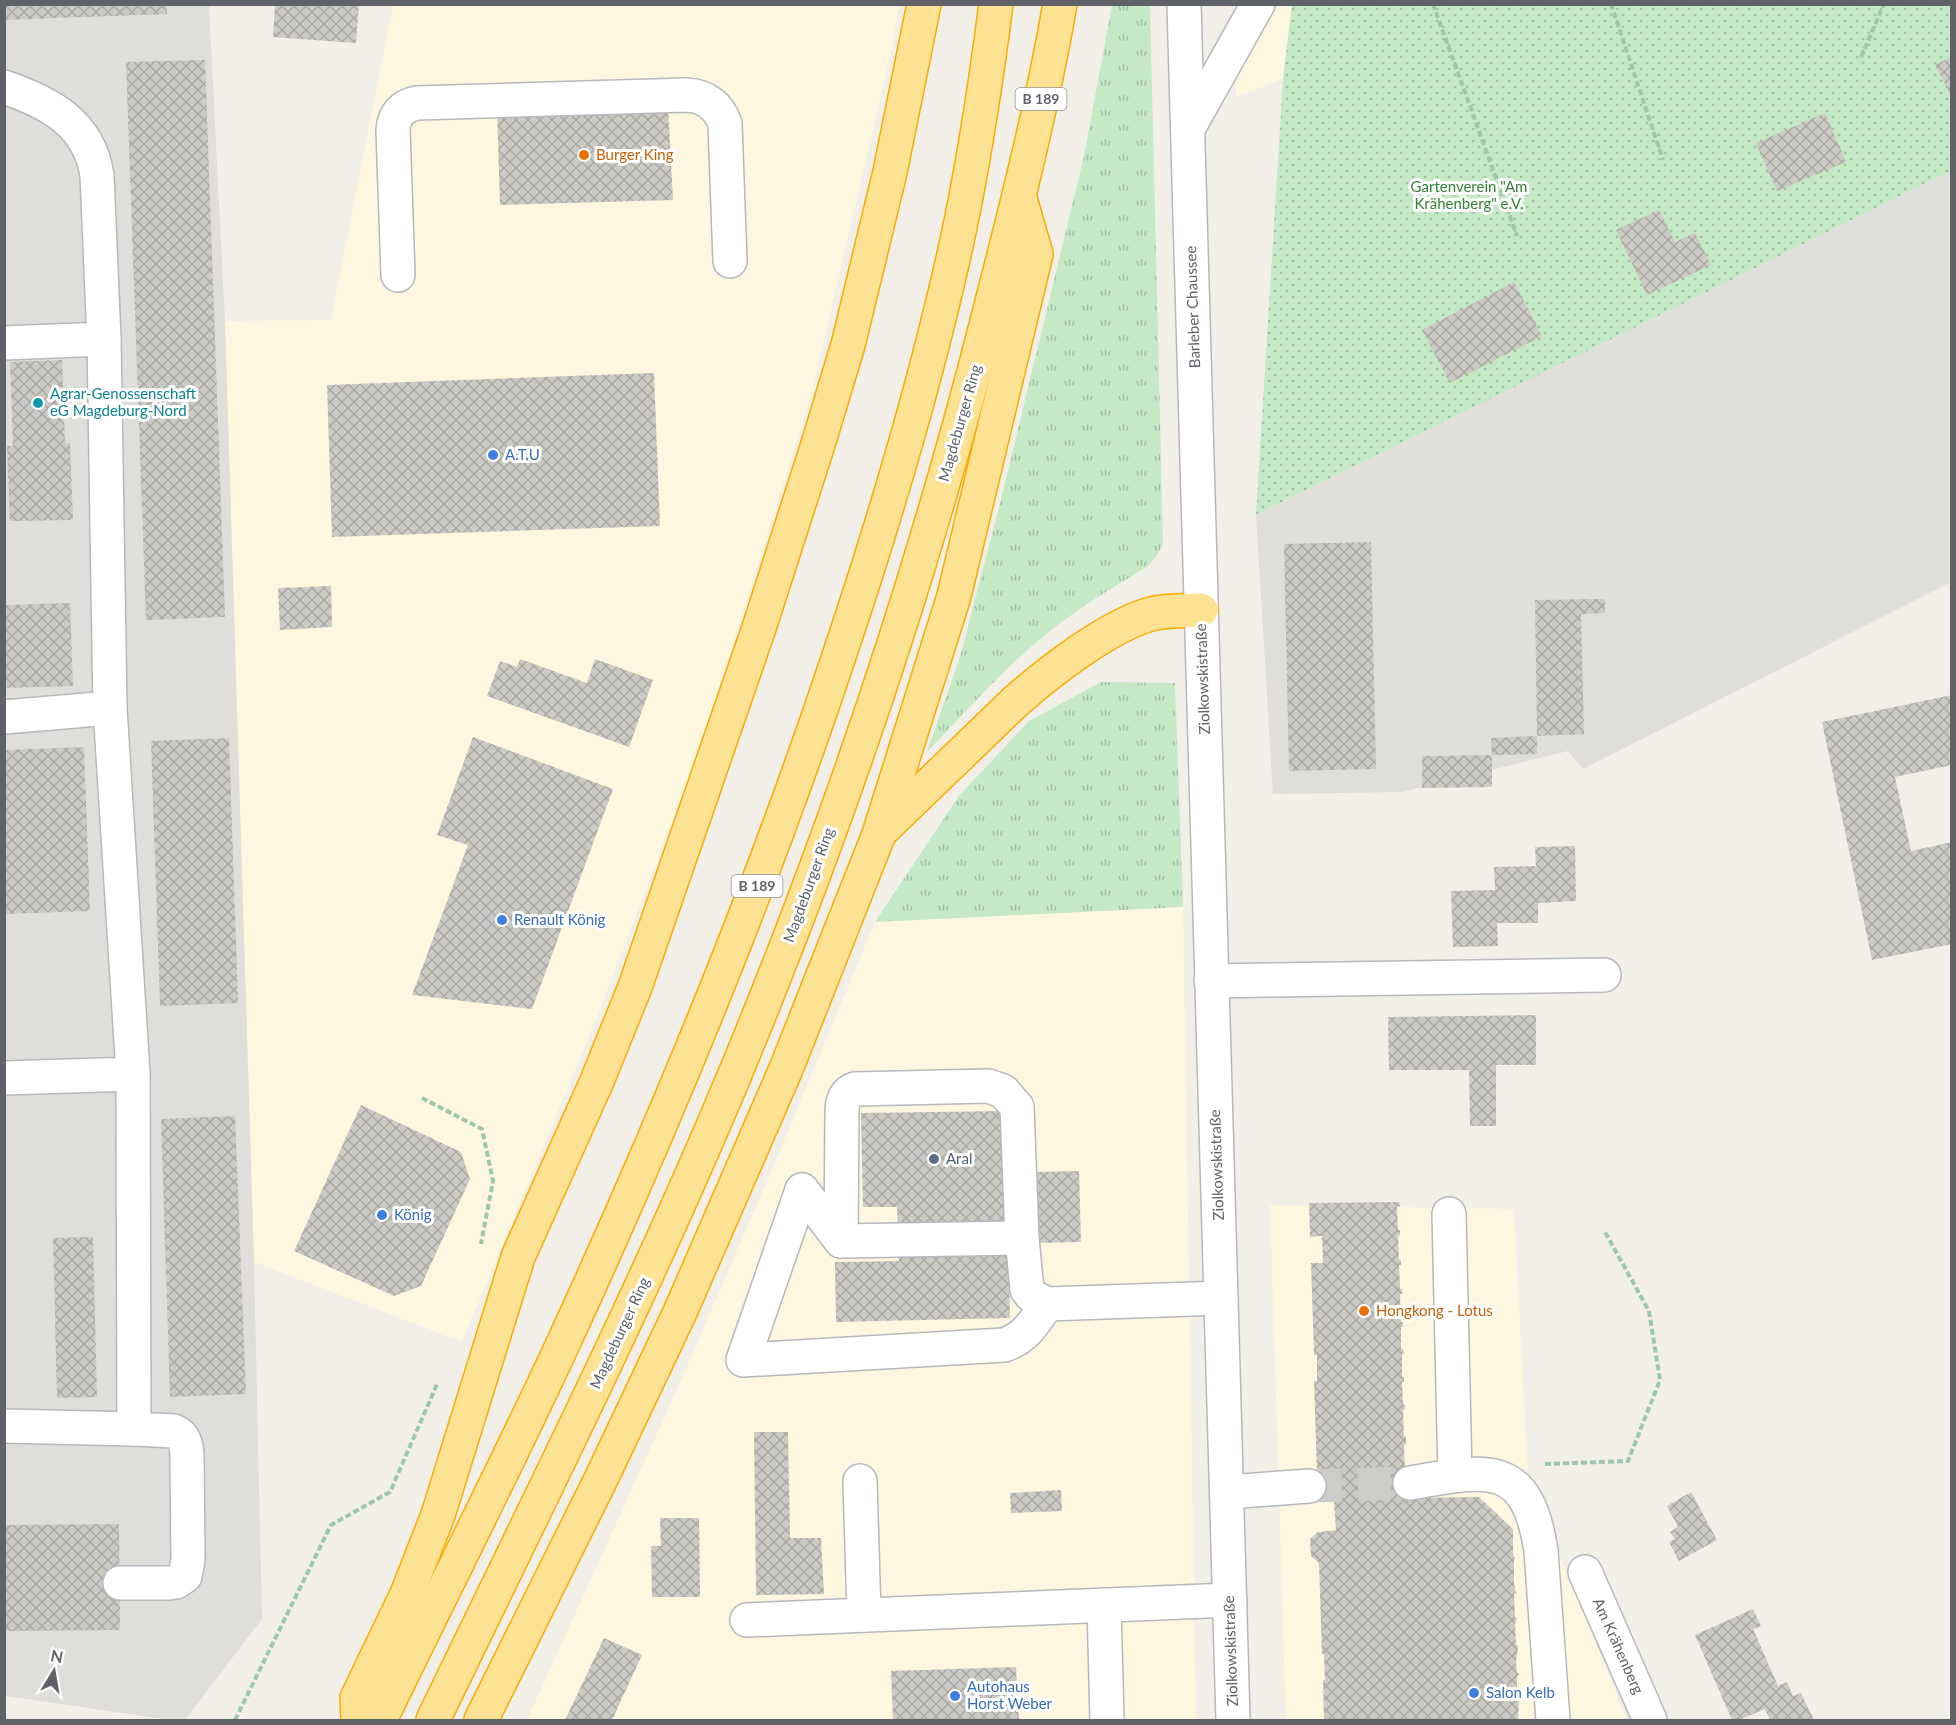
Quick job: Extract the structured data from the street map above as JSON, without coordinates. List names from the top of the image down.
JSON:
{
  "streets": {
    "highway": ["B 189", "Magdeburger Ring"],
    "street": ["Barleber Chaussee", "Ziolkowskistraße", "Am Krähenberg"]
  },
  "crossings": [
    ["Barleber Chaussee", "Ziolkowskistraße"]
  ],
  "parks": ["Gartenverein \"Am Krähenberg\" e.V."],
  "places": [
    "Burger King",
    "Agrar-Genossenschaft eG Magdeburg-Nord",
    "A.T.U",
    "Renault König",
    "Aral",
    "König",
    "Hongkong - Lotus",
    "Salon Kelb",
    "Autohaus Horst Weber"
  ],
  "north": "top"
}
